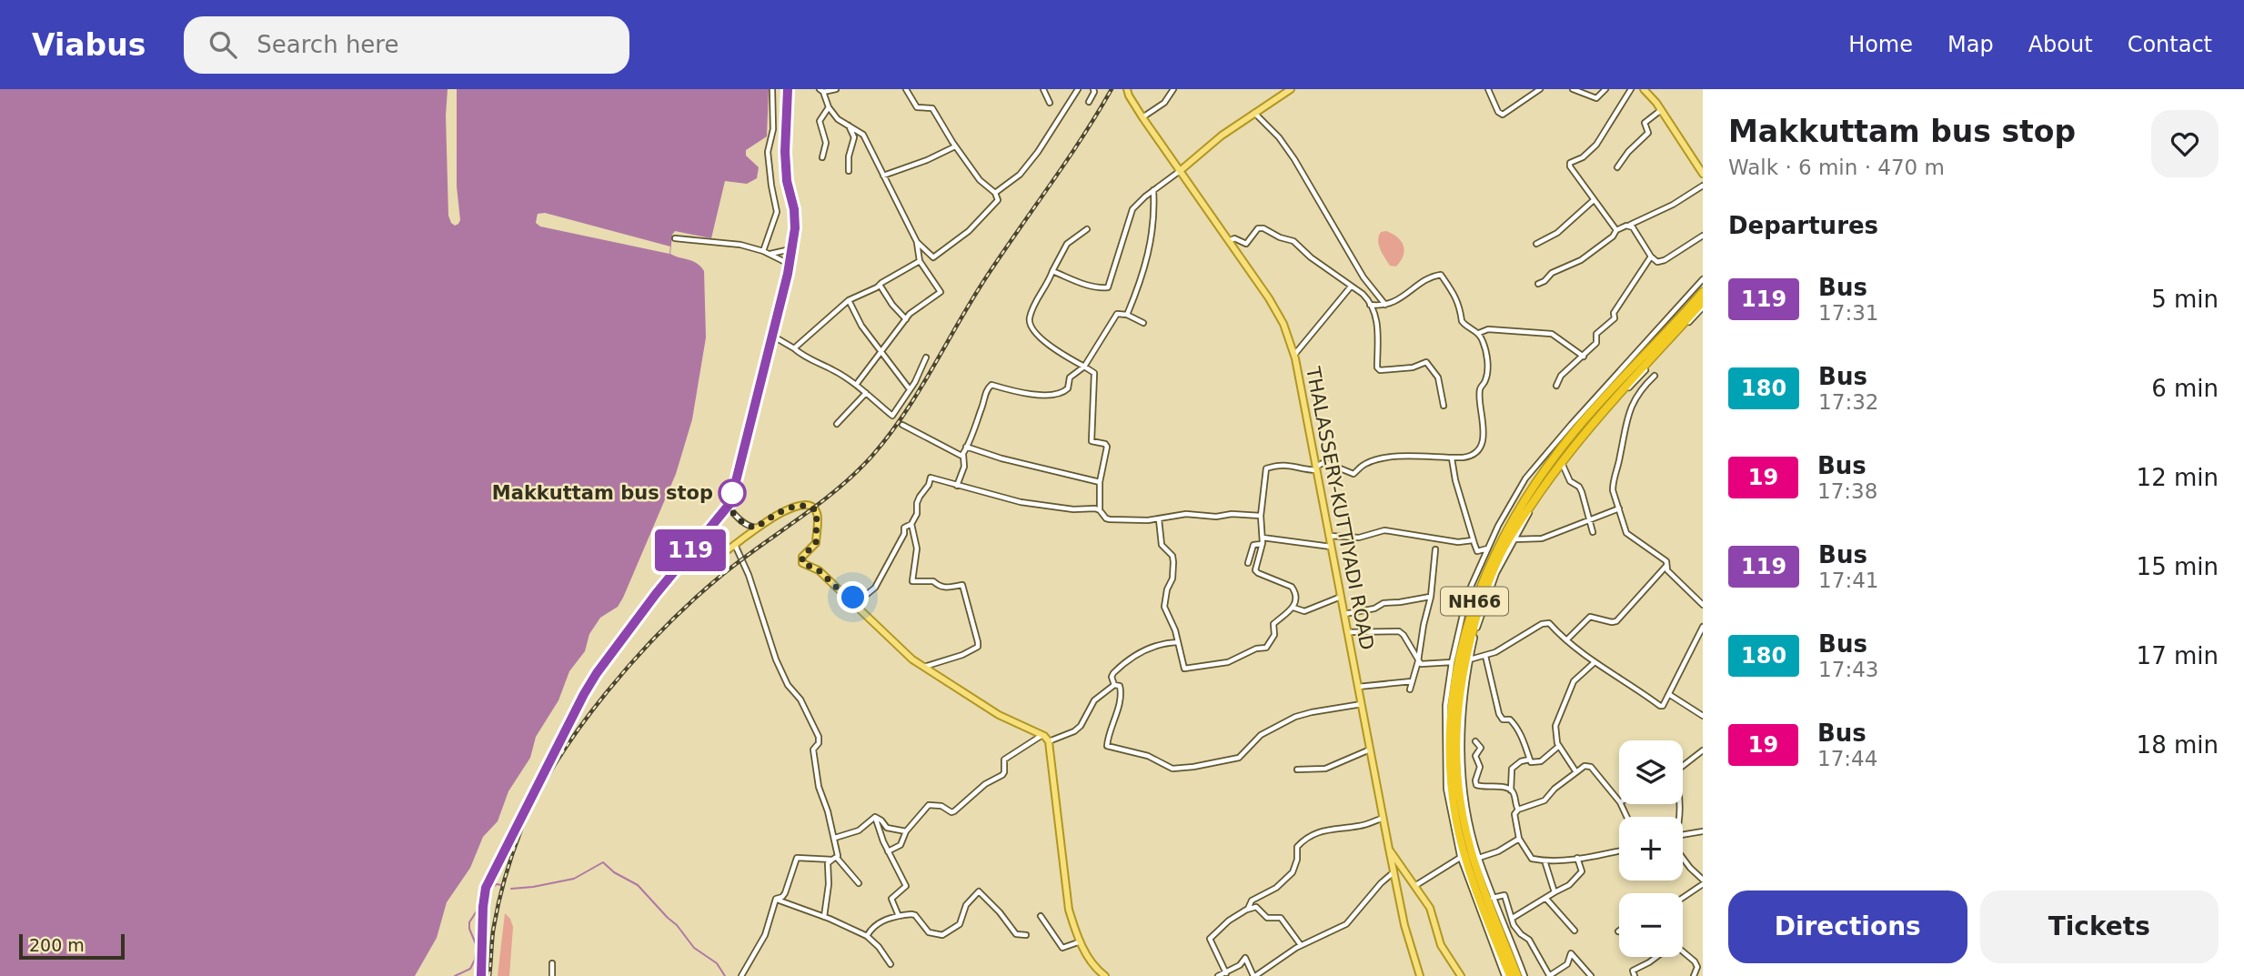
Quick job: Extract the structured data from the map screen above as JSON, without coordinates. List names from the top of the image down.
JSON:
{
  "streets": {
    "highway": ["NH66"],
    "main road": ["THALASSERY-KUTTIYADI ROAD"]
  },
  "places": ["Makkuttam bus stop"],
  "lines": ["bus line 119"],
  "scale_bar": "200 m",
  "page": {
    "header": "Viabus",
    "search": "Search here",
    "nav": [
      "Home",
      "Map",
      "About",
      "Contact"
    ],
    "on_map": "119",
    "heading": [
      ["Makkuttam bus stop", "Walk · 6 min · 470 m"],
      "Departures"
    ],
    "list": [
      {
        "mark": "119",
        "name": "Bus",
        "note": "17:31",
        "value": "5 min"
      },
      {
        "mark": "180",
        "name": "Bus",
        "note": "17:32",
        "value": "6 min"
      },
      {
        "mark": "19",
        "name": "Bus",
        "note": "17:38",
        "value": "12 min"
      },
      {
        "mark": "119",
        "name": "Bus",
        "note": "17:41",
        "value": "15 min"
      },
      {
        "mark": "180",
        "name": "Bus",
        "note": "17:43",
        "value": "17 min"
      },
      {
        "mark": "19",
        "name": "Bus",
        "note": "17:44",
        "value": "18 min"
      }
    ],
    "map_buttons": ["+", "−"],
    "buttons": ["Directions", "Tickets"],
    "scale": "200 m"
  }
}
